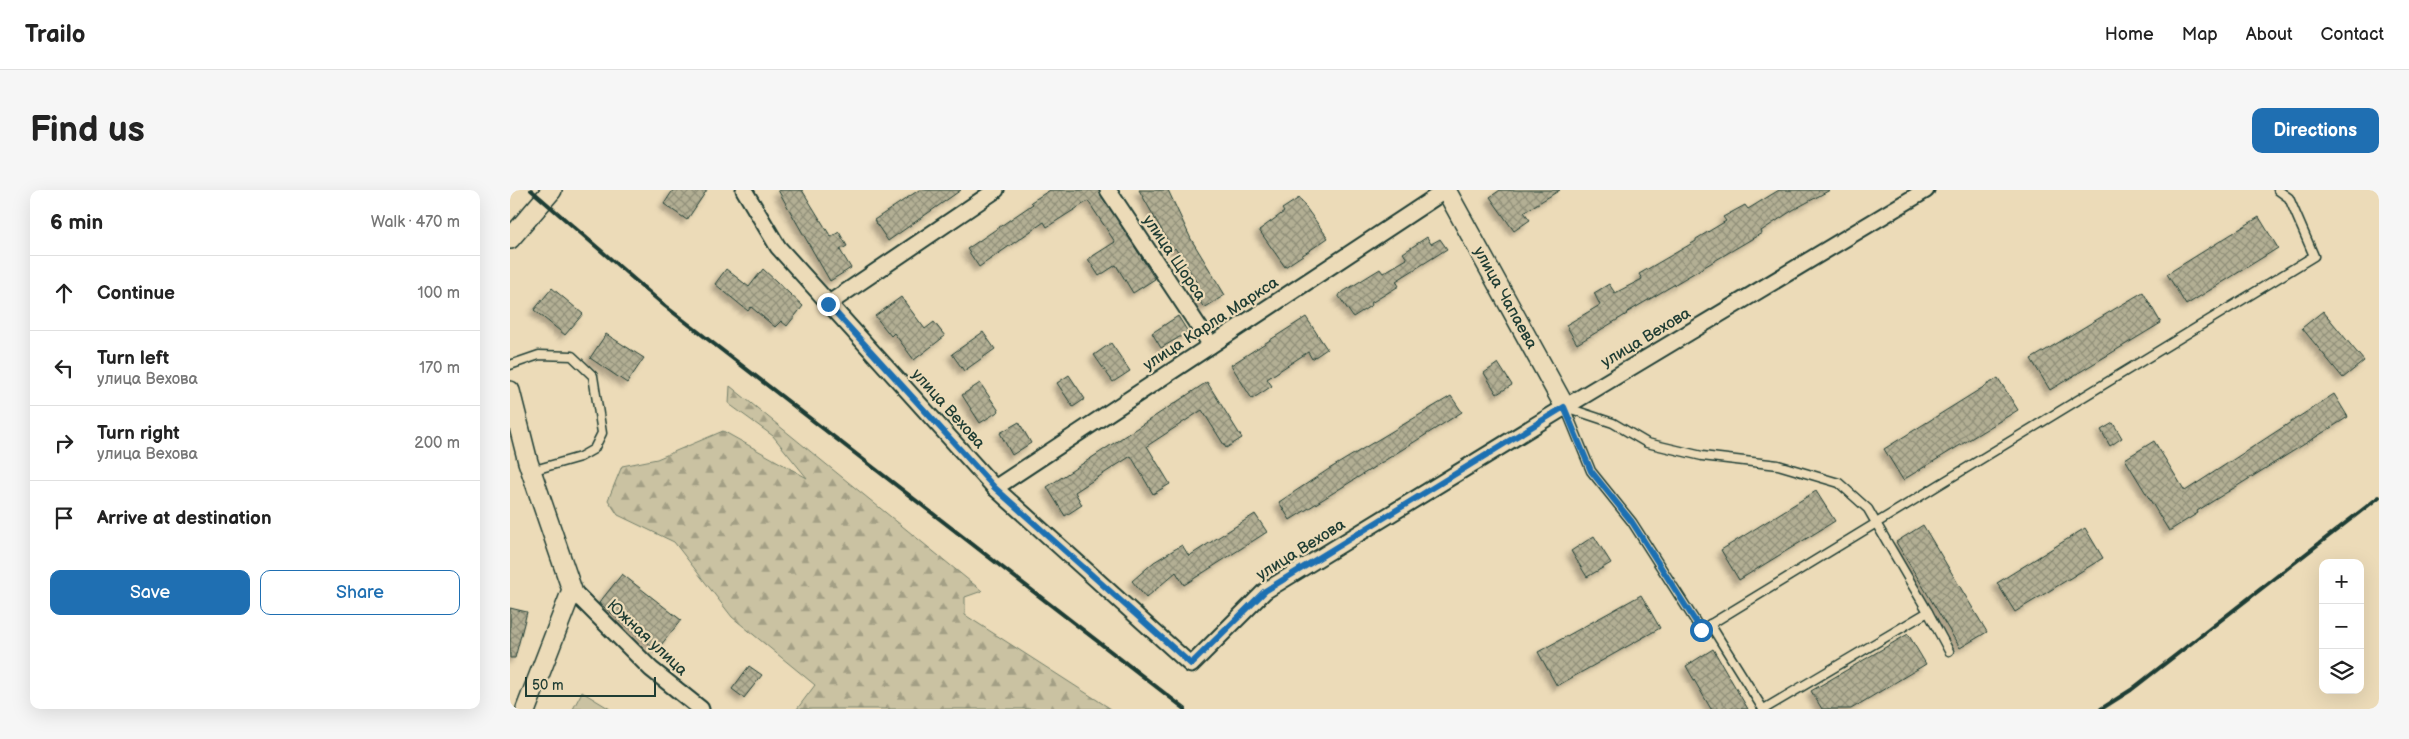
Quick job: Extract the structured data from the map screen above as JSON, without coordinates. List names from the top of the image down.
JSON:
{
  "streets": {
    "street": [
      "улица Щорса",
      "улица Чапаева",
      "улица Карла Маркса",
      "улица Вехова",
      "Южная улица"
    ]
  },
  "crossings": [
    ["улица Щорса", "улица Карла Маркса"],
    ["улица Чапаева", "улица Карла Маркса"],
    ["улица Чапаева", "улица Вехова"],
    ["улица Карла Маркса", "улица Вехова"]
  ],
  "scale_bar": "50 m",
  "page": {
    "header": "Trailo",
    "nav": [
      "Home",
      "Map",
      "About",
      "Contact"
    ],
    "buttons": [
      "Directions",
      ["Save", "Share"]
    ],
    "title": "Find us",
    "heading": ["6 min", "Walk · 470 m"],
    "list": [
      ["Continue", "100 m"],
      ["Turn left", "улица Вехова", "170 m"],
      ["Turn right", "улица Вехова", "200 m"],
      "Arrive at destination"
    ],
    "map_buttons": ["+", "−"],
    "scale": "50 m"
  }
}
